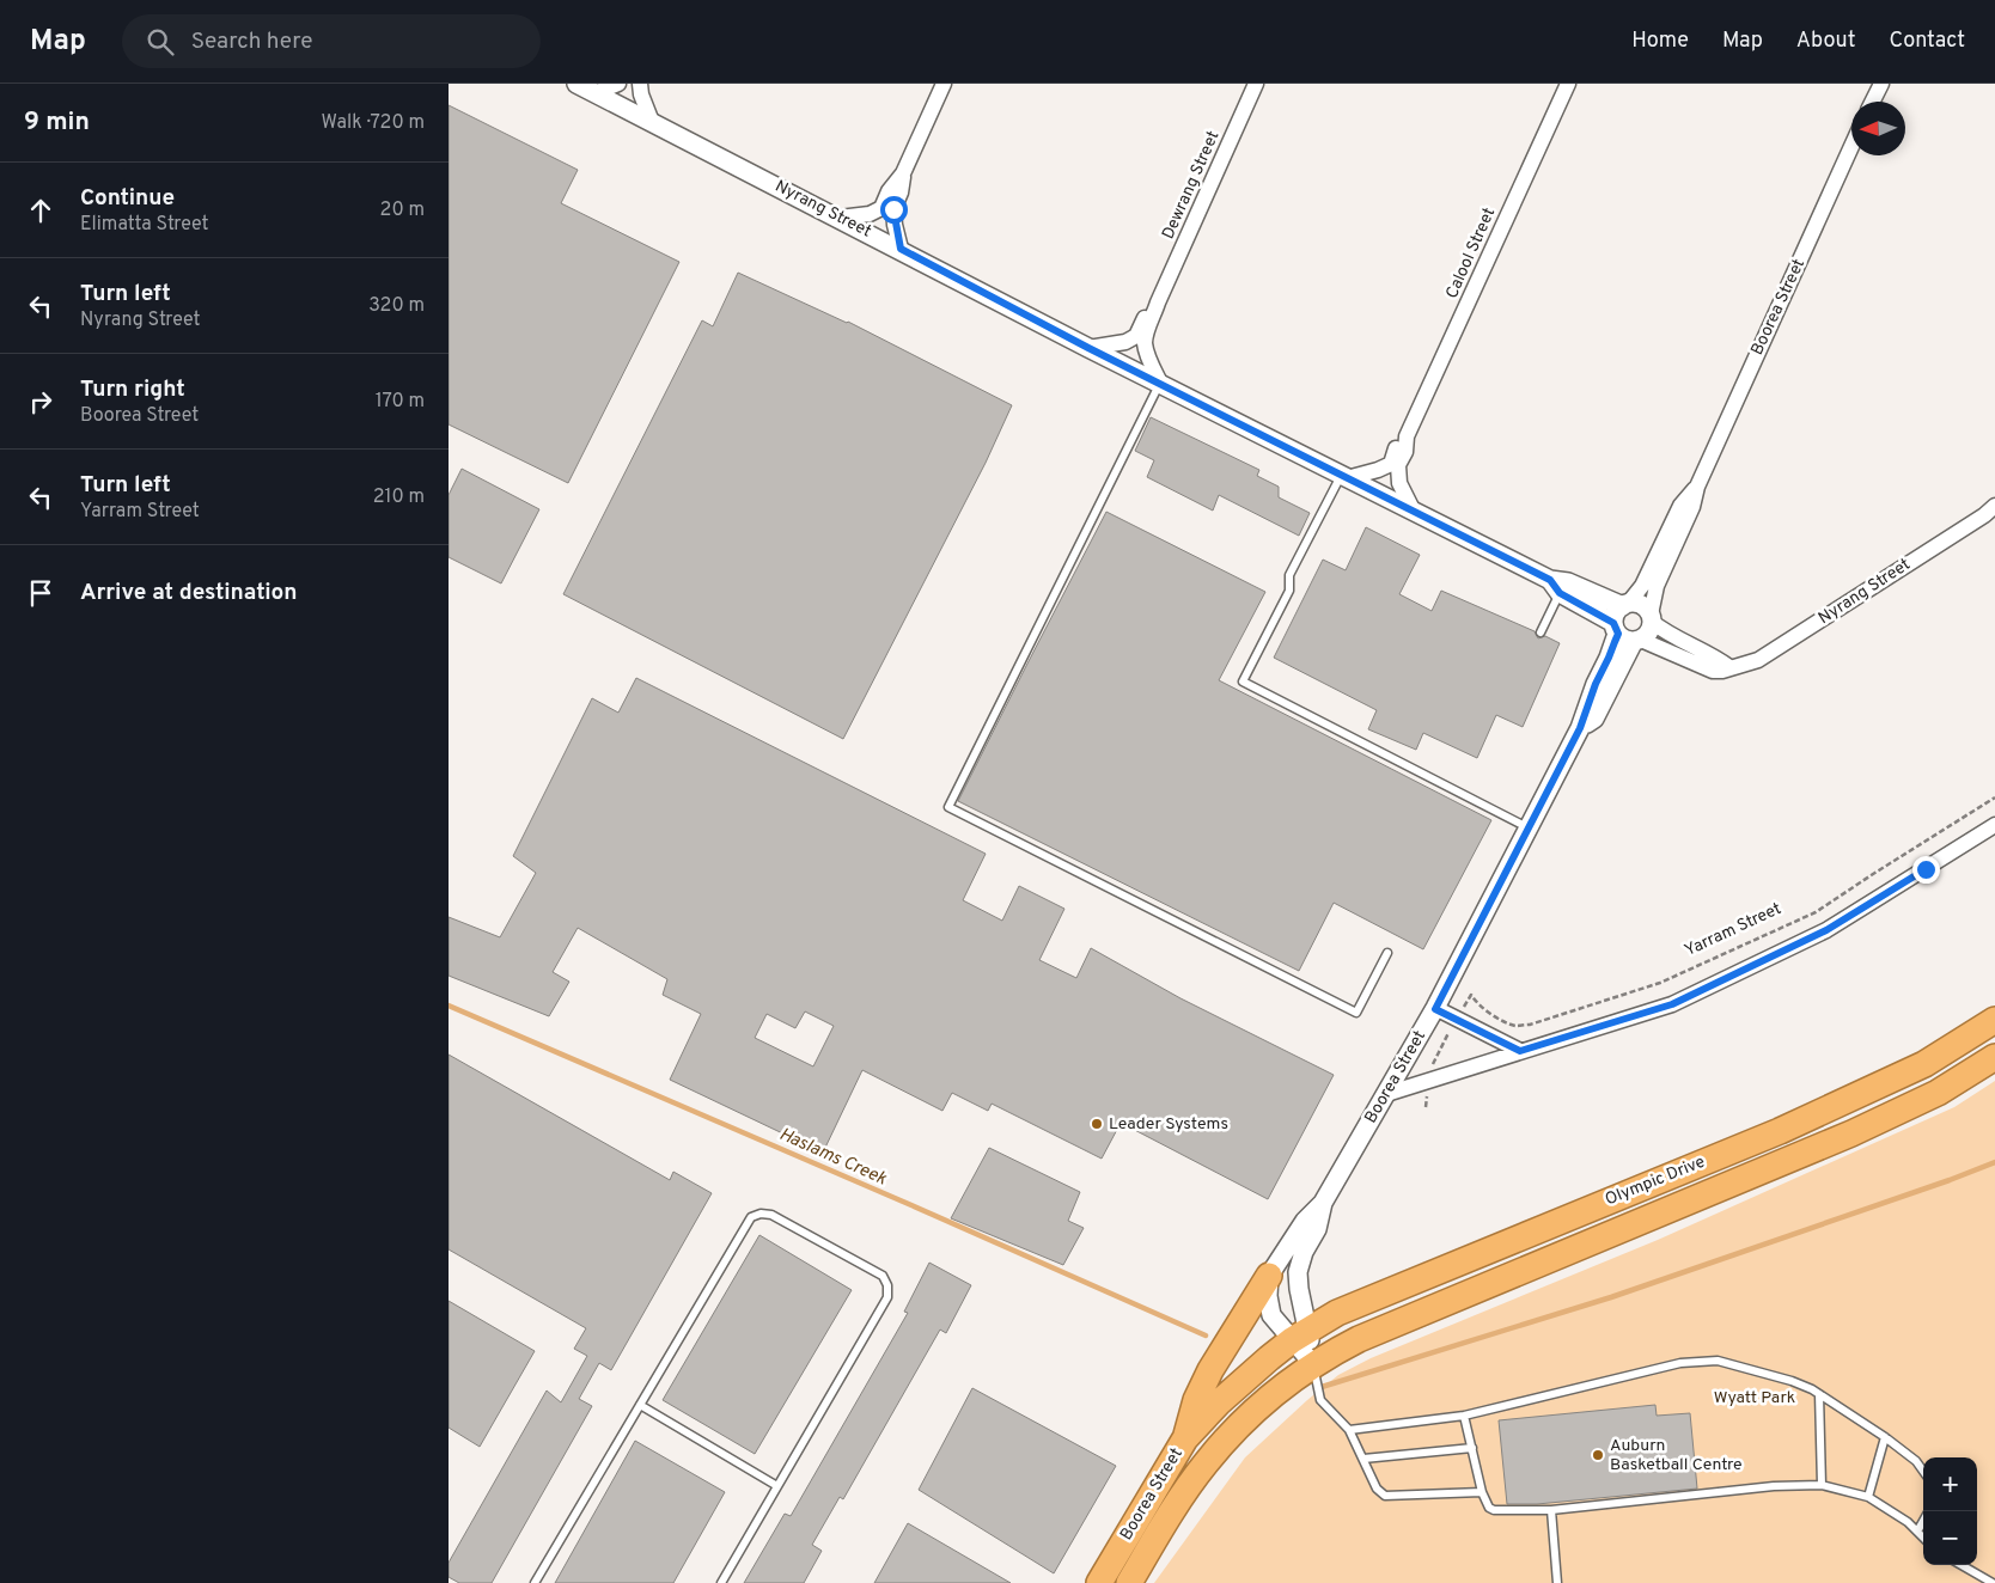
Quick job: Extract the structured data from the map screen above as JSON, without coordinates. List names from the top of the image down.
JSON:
{
  "streets": {
    "highway": ["Boorea Street", "Olympic Drive"],
    "street": ["Dewrang Street", "Nyrang Street", "Calool Street"],
    "path": ["Yarram Street"]
  },
  "crossings": [
    ["Dewrang Street", "Nyrang Street"],
    ["Nyrang Street", "Calool Street"],
    ["Nyrang Street", "Boorea Street"],
    ["Boorea Street", "Olympic Drive"]
  ],
  "water": ["Haslams Creek"],
  "parks": ["Wyatt Park"],
  "places": ["Leader Systems", "Auburn Basketball Centre"],
  "north": "left",
  "page": {
    "header": "Map",
    "search": "Search here",
    "nav": [
      "Home",
      "Map",
      "About",
      "Contact"
    ],
    "heading": ["9 min", "Walk · 720 m"],
    "list": [
      ["Continue", "Elimatta Street", "20 m"],
      ["Turn left", "Nyrang Street", "320 m"],
      ["Turn right", "Boorea Street", "170 m"],
      ["Turn left", "Yarram Street", "210 m"],
      "Arrive at destination"
    ],
    "map_buttons": ["+", "−"]
  }
}
